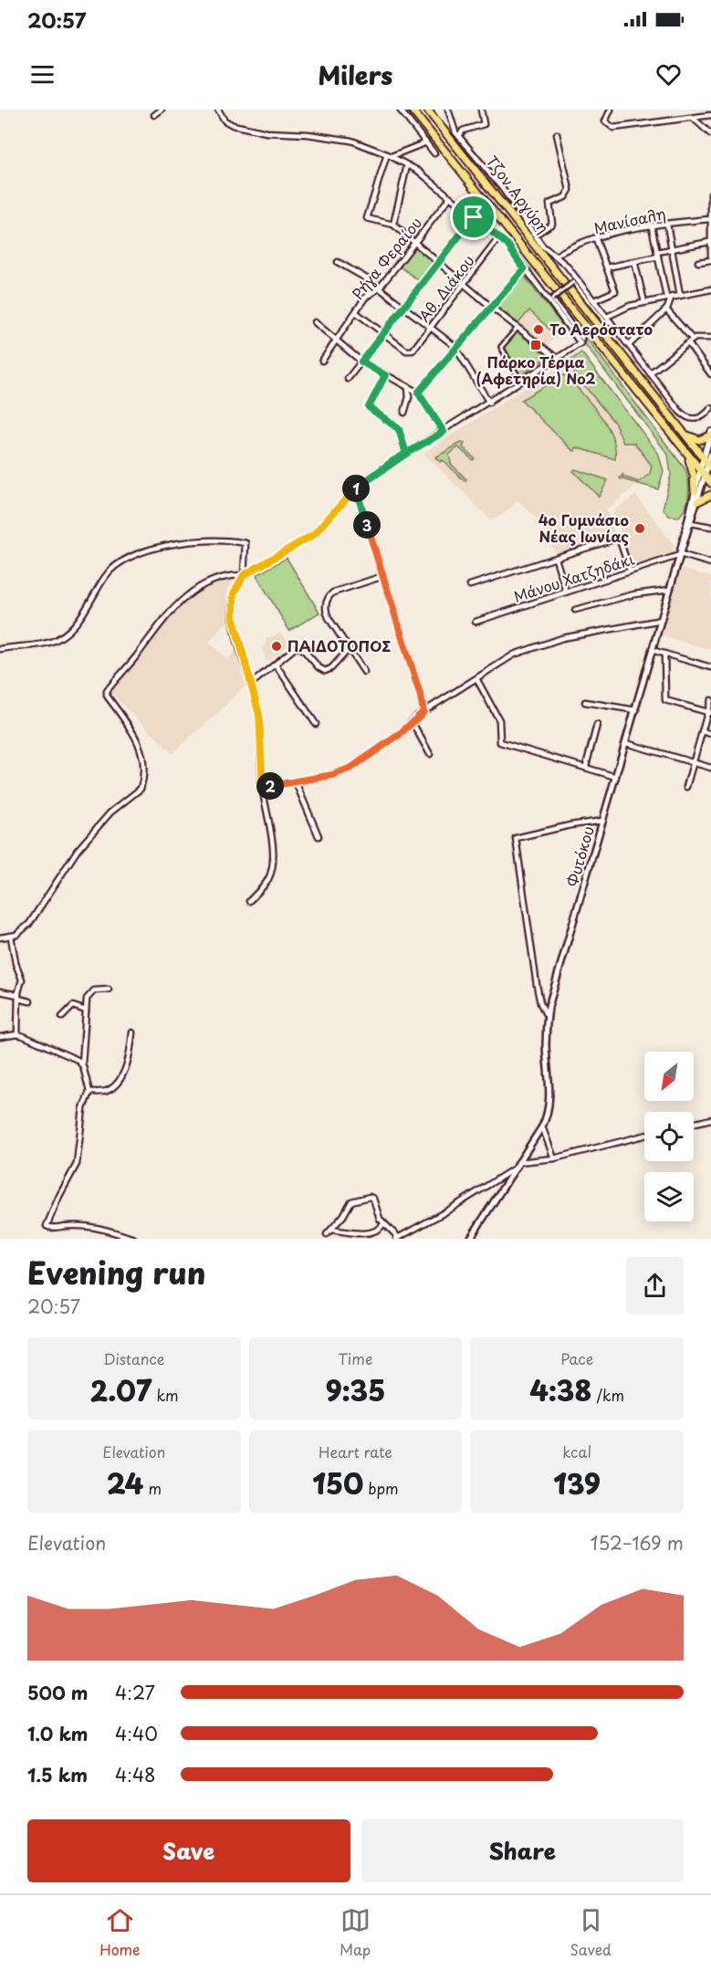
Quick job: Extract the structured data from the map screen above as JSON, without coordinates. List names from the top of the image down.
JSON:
{
  "streets": {
    "main road": ["Φυτόκου"],
    "street": [
      "Τζον Αργύρη",
      "Μανίσαλη",
      "Ρήγα Φεραίου",
      "Αθ. Διάκου",
      "Μάνου Χατζηδάκι"
    ]
  },
  "crossings": [
    ["Τζον Αργύρη", "Μανίσαλη"],
    ["Μάνου Χατζηδάκι", "Φυτόκου"]
  ],
  "places": {
    "other": ["Το Αερόστατο", "4ο Γυμνάσιο Νέας Ιωνίας", "ΠΑΙΔΟΤΟΠΟΣ"],
    "transit": ["Πάρκο Τέρμα (Αφετηρία) Νο2"]
  },
  "north": "bottom left",
  "page": {
    "status": "20:57",
    "header": "Milers",
    "pins": ["1", "3", "2"],
    "heading": ["Evening run", "20:57"],
    "stats": [
      ["Distance", "2.07 km"],
      ["Time", "9:35"],
      ["Pace", "4:38 /km"],
      ["Elevation", "24 m"],
      ["Heart rate", "150 bpm"],
      ["kcal", "139"]
    ],
    "chart": ["Elevation", "152–169 m"],
    "list": [
      {
        "name": "500 m",
        "note": "4:27"
      },
      {
        "name": "1.0 km",
        "note": "4:40"
      },
      {
        "name": "1.5 km",
        "note": "4:48"
      }
    ],
    "buttons": ["Save", "Share"],
    "tabs": ["Home", "Map", "Saved"]
  }
}
